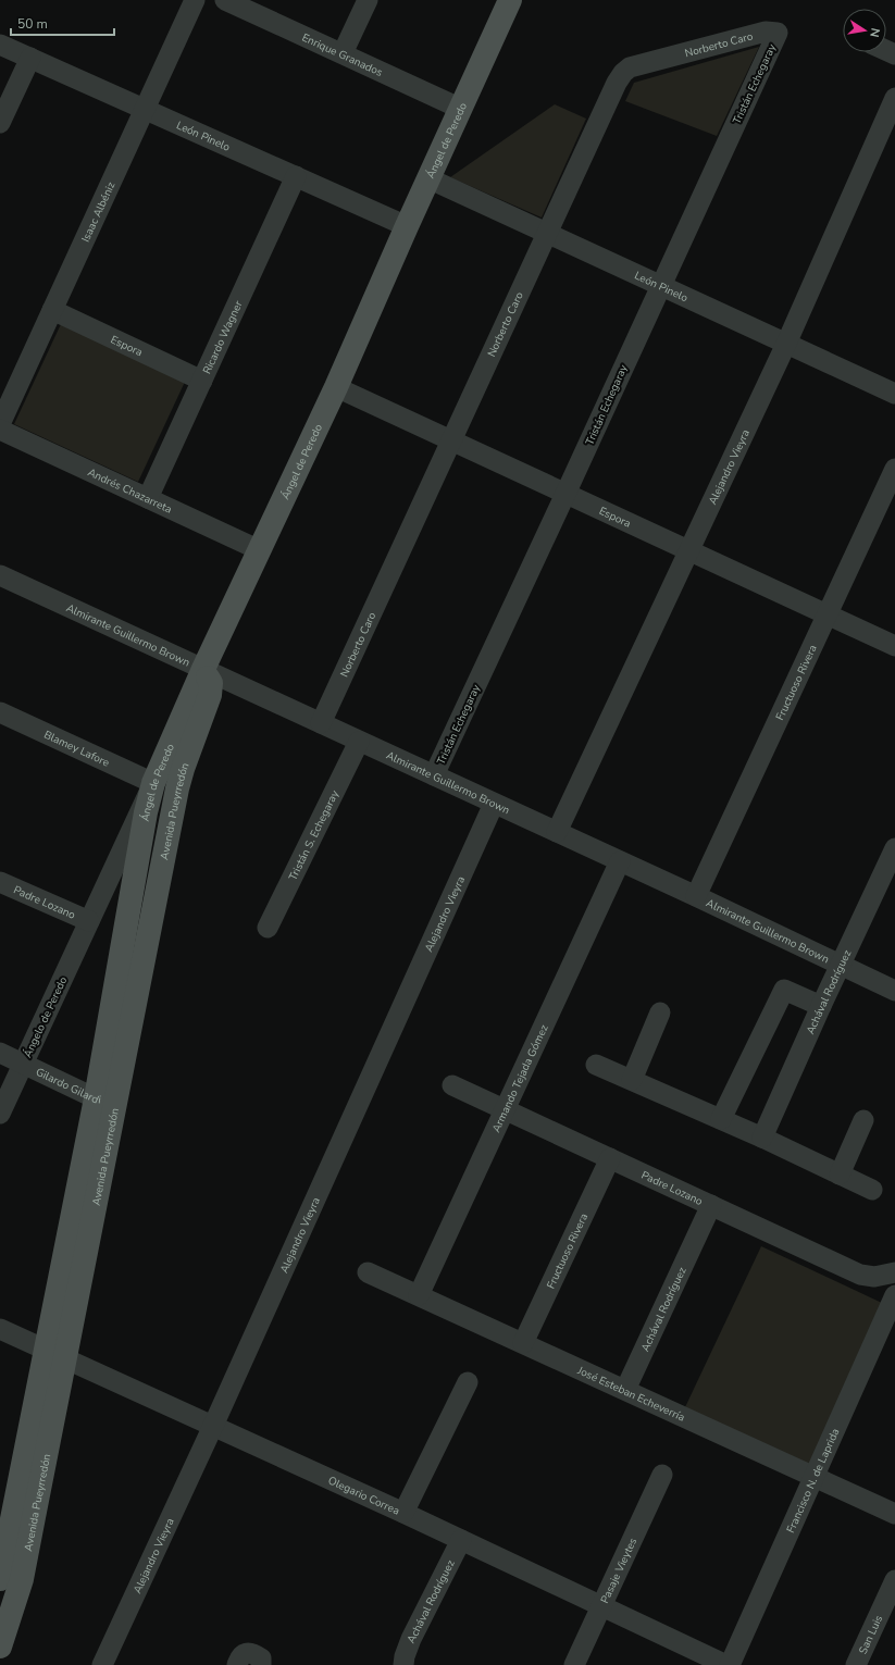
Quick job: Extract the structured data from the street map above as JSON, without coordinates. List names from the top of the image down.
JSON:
{
  "streets": {
    "main road": ["Ángel de Peredo", "Avenida Pueyrredón"],
    "street": [
      "Norberto Caro",
      "Enrique Granados",
      "Tristán Echegaray",
      "León Pinelo",
      "Isaac Albéniz",
      "Ricardo Wagner",
      "Espora",
      "Alejandro Vieyra",
      "Andrés Chazarreta",
      "Almirante Guillermo Brown",
      "Fructuoso Rivera",
      "Blamey Lafore",
      "Tristán S. Echegaray",
      "Padre Lozano",
      "Achával Rodríguez",
      "Ángelo de Peredo",
      "Armando Tejada Gómez",
      "Gilardo Gilardi",
      "José Esteban Echeverría",
      "Francisco N. de Laprida",
      "Olegario Correa",
      "Pasaje Vieytes",
      "San Luis"
    ]
  },
  "crossings": [
    ["Norberto Caro", "Tristán Echegaray"],
    ["Norberto Caro", "León Pinelo"],
    ["Norberto Caro", "Espora"],
    ["Norberto Caro", "Almirante Guillermo Brown"],
    ["Enrique Granados", "Ángel de Peredo"],
    ["Tristán Echegaray", "León Pinelo"],
    ["Tristán Echegaray", "Espora"],
    ["Tristán Echegaray", "Almirante Guillermo Brown"],
    ["León Pinelo", "Ángel de Peredo"],
    ["León Pinelo", "Isaac Albéniz"],
    ["León Pinelo", "Ricardo Wagner"],
    ["León Pinelo", "Alejandro Vieyra"],
    ["Ángel de Peredo", "Espora"],
    ["Ángel de Peredo", "Andrés Chazarreta"],
    ["Ángel de Peredo", "Almirante Guillermo Brown"],
    ["Ángel de Peredo", "Blamey Lafore"],
    ["Ángel de Peredo", "Avenida Pueyrredón"],
    ["Ángel de Peredo", "Padre Lozano"],
    ["Ángel de Peredo", "Ángelo de Peredo"],
    ["Isaac Albéniz", "Espora"],
    ["Ricardo Wagner", "Espora"],
    ["Ricardo Wagner", "Andrés Chazarreta"],
    ["Espora", "Alejandro Vieyra"],
    ["Espora", "Fructuoso Rivera"],
    ["Alejandro Vieyra", "Almirante Guillermo Brown"],
    ["Alejandro Vieyra", "Olegario Correa"],
    ["Almirante Guillermo Brown", "Fructuoso Rivera"],
    ["Almirante Guillermo Brown", "Avenida Pueyrredón"],
    ["Almirante Guillermo Brown", "Tristán S. Echegaray"],
    ["Almirante Guillermo Brown", "Achával Rodríguez"],
    ["Almirante Guillermo Brown", "Armando Tejada Gómez"],
    ["Fructuoso Rivera", "Padre Lozano"],
    ["Fructuoso Rivera", "José Esteban Echeverría"],
    ["Blamey Lafore", "Avenida Pueyrredón"],
    ["Avenida Pueyrredón", "Gilardo Gilardi"],
    ["Avenida Pueyrredón", "Olegario Correa"],
    ["Padre Lozano", "Achával Rodríguez"],
    ["Padre Lozano", "Ángelo de Peredo"],
    ["Padre Lozano", "Armando Tejada Gómez"],
    ["Achával Rodríguez", "José Esteban Echeverría"],
    ["Achával Rodríguez", "Olegario Correa"],
    ["Ángelo de Peredo", "Gilardo Gilardi"],
    ["Armando Tejada Gómez", "José Esteban Echeverría"],
    ["José Esteban Echeverría", "Francisco N. de Laprida"],
    ["Francisco N. de Laprida", "Olegario Correa"],
    ["Olegario Correa", "Pasaje Vieytes"]
  ],
  "scale_bar": "50 m",
  "north": "right"
}
